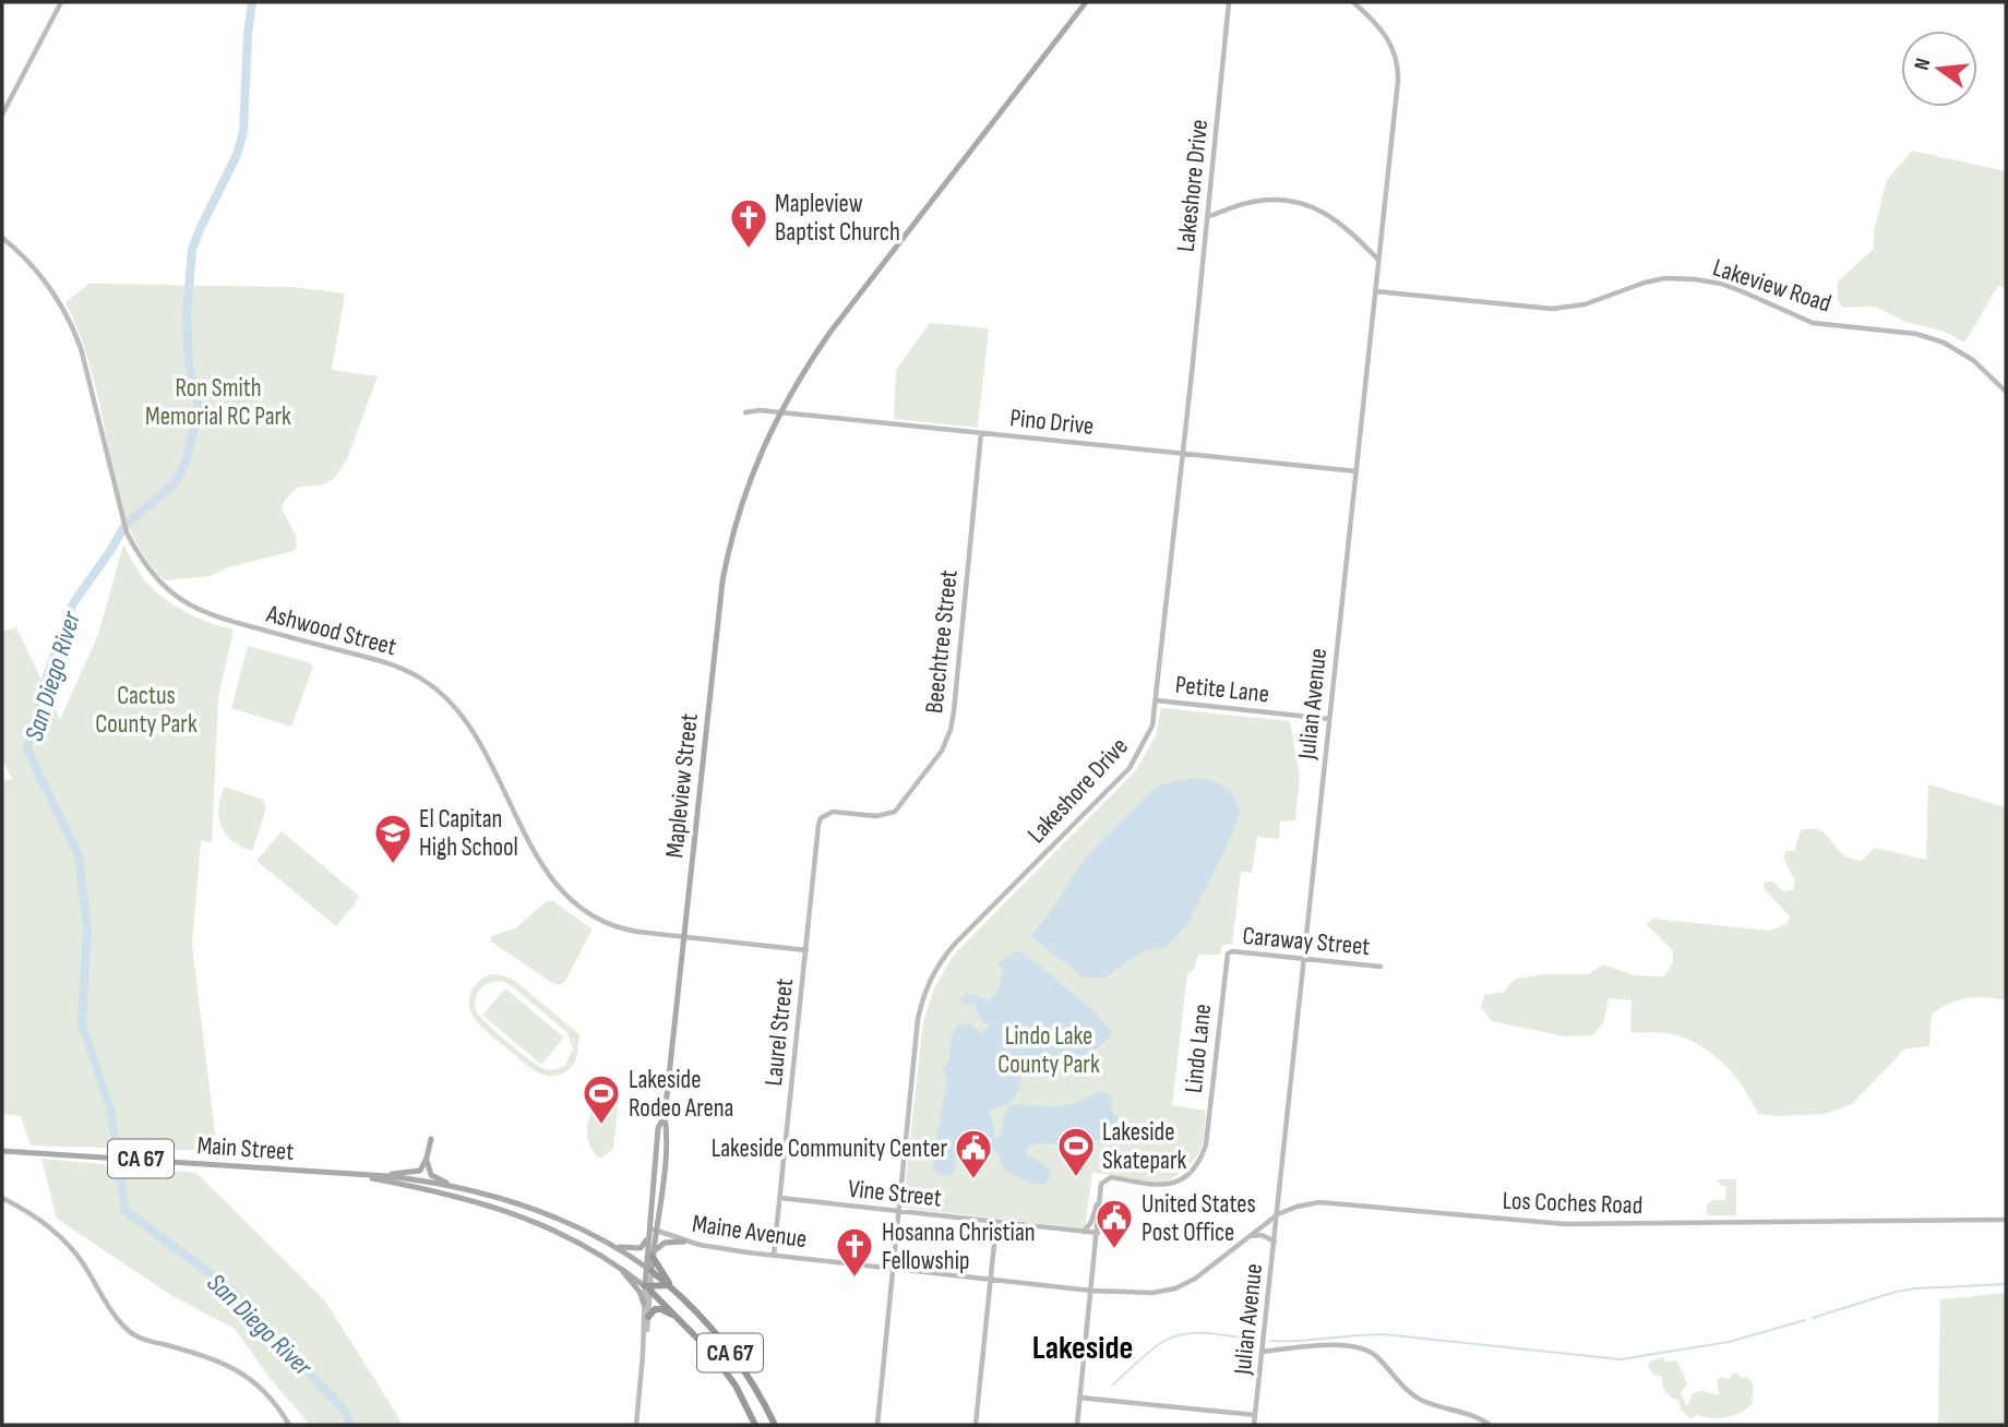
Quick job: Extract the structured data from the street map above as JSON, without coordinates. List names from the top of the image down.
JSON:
{
  "streets": {
    "highway": ["CA 67"],
    "main road": ["Mapleview Street", "Main Street"],
    "street": [
      "Lakeshore Drive",
      "Lakeview Road",
      "Pino Drive",
      "Ashwood Street",
      "Beechtree Street",
      "Petite Lane",
      "Julian Avenue",
      "Caraway Street",
      "Laurel Street",
      "Lindo Lane",
      "Vine Street",
      "Los Coches Road",
      "Maine Avenue"
    ]
  },
  "crossings": [
    ["Lakeshore Drive", "Pino Drive"],
    ["Lakeshore Drive", "Petite Lane"],
    ["Lakeshore Drive", "Vine Street"],
    ["Lakeshore Drive", "Maine Avenue"],
    ["Lakeview Road", "Julian Avenue"],
    ["Pino Drive", "Beechtree Street"],
    ["Pino Drive", "Julian Avenue"],
    ["Pino Drive", "Mapleview Street"],
    ["Ashwood Street", "Mapleview Street"],
    ["Ashwood Street", "Laurel Street"],
    ["Beechtree Street", "Laurel Street"],
    ["Petite Lane", "Julian Avenue"],
    ["Julian Avenue", "Caraway Street"],
    ["Julian Avenue", "Los Coches Road"],
    ["Mapleview Street", "Main Street"],
    ["Mapleview Street", "CA 67"],
    ["Mapleview Street", "Maine Avenue"],
    ["Caraway Street", "Lindo Lane"],
    ["Laurel Street", "Vine Street"],
    ["Laurel Street", "Maine Avenue"],
    ["Main Street", "CA 67"],
    ["Los Coches Road", "Maine Avenue"]
  ],
  "districts": ["Lakeside"],
  "water": ["San Diego River"],
  "parks": ["Ron Smith Memorial RC Park", "Cactus County Park", "Lindo Lake County Park"],
  "places": {
    "church": ["Mapleview Baptist Church", "Hosanna Christian Fellowship"],
    "school or university": ["El Capitan High School"],
    "sports": ["Lakeside Rodeo Arena", "Lakeside Skatepark"],
    "public building": ["Lakeside Community Center", "United States Post Office"]
  },
  "north": "left"
}
